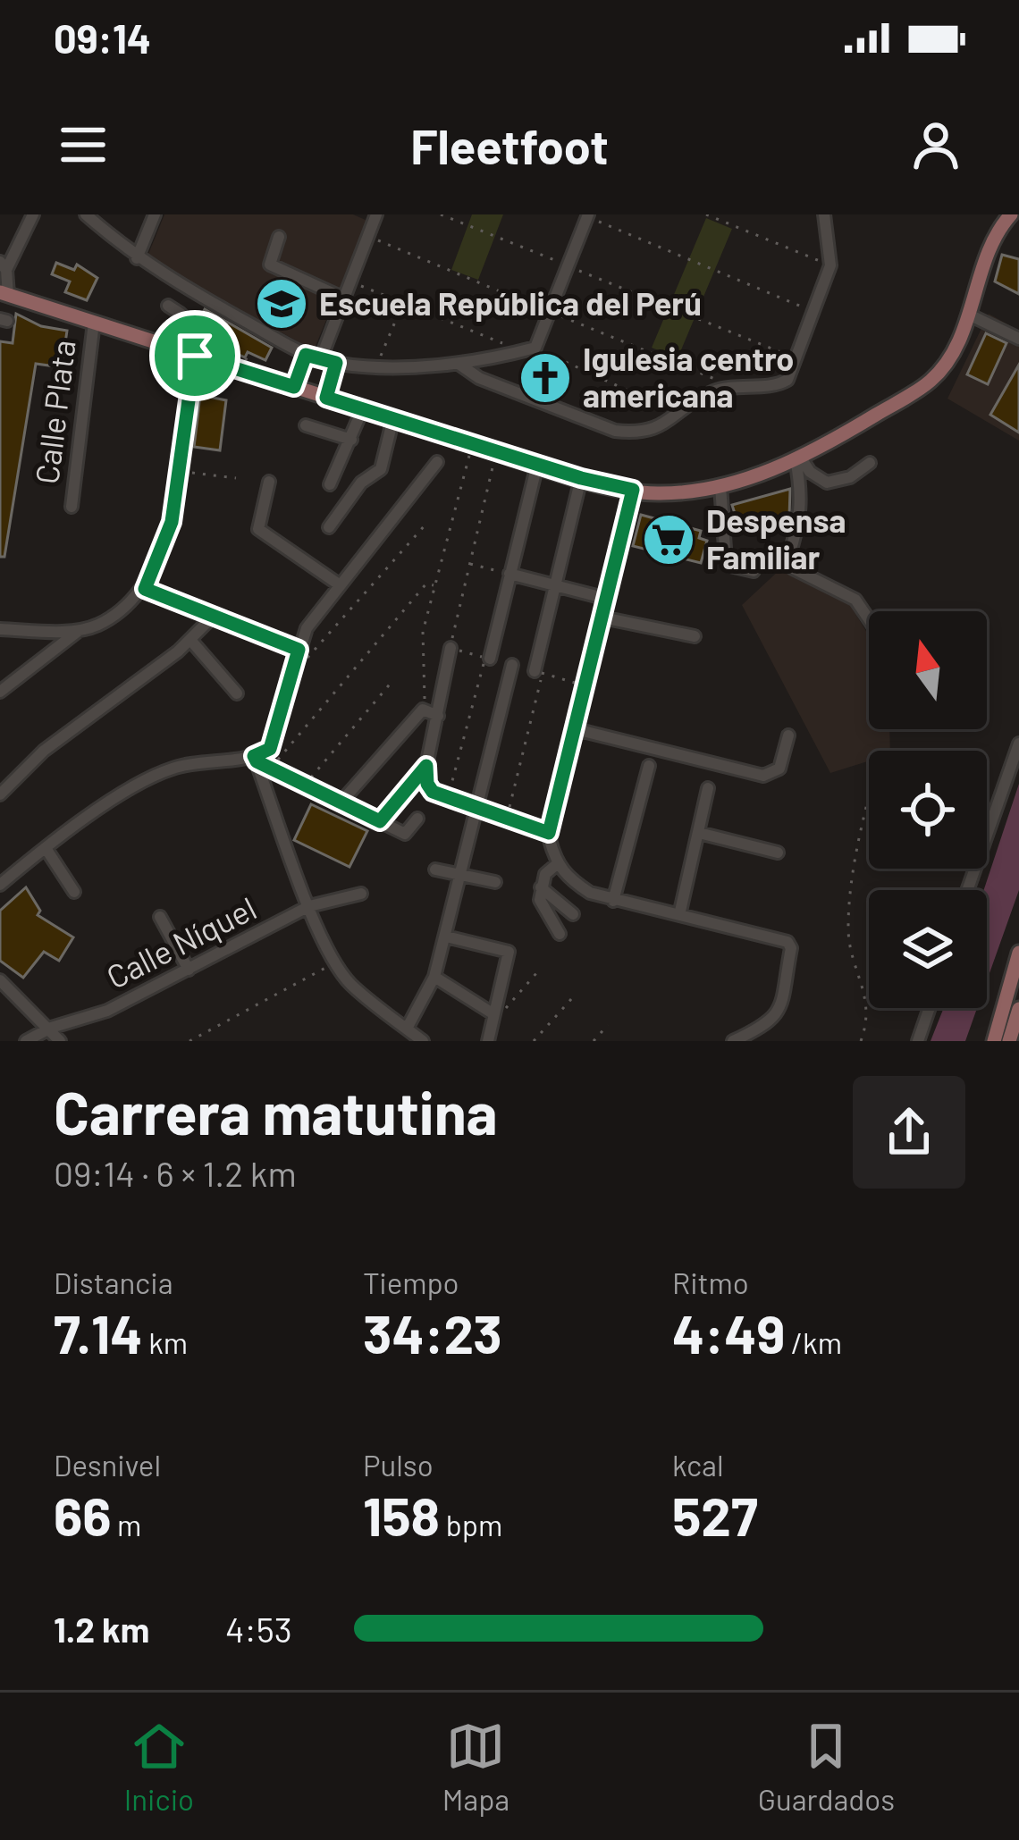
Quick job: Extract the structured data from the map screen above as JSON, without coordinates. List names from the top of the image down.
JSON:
{
  "streets": {
    "street": ["Calle Plata", "Calle Níquel"]
  },
  "places": {
    "school or university": ["Escuela República del Perú"],
    "church": ["Igulesia centro americana"],
    "supermarket": ["Despensa Familiar"]
  },
  "north": "top",
  "page": {
    "status": "09:14",
    "header": "Fleetfoot",
    "heading": ["Carrera matutina", "09:14 · 6 × 1.2 km"],
    "stats": [
      ["Distancia", "7.14 km"],
      ["Tiempo", "34:23"],
      ["Ritmo", "4:49 /km"],
      ["Desnivel", "66 m"],
      ["Pulso", "158 bpm"],
      ["kcal", "527"]
    ],
    "list": [
      {
        "name": "1.2 km",
        "note": "4:53"
      }
    ],
    "tabs": ["Inicio", "Mapa", "Guardados"]
  }
}
